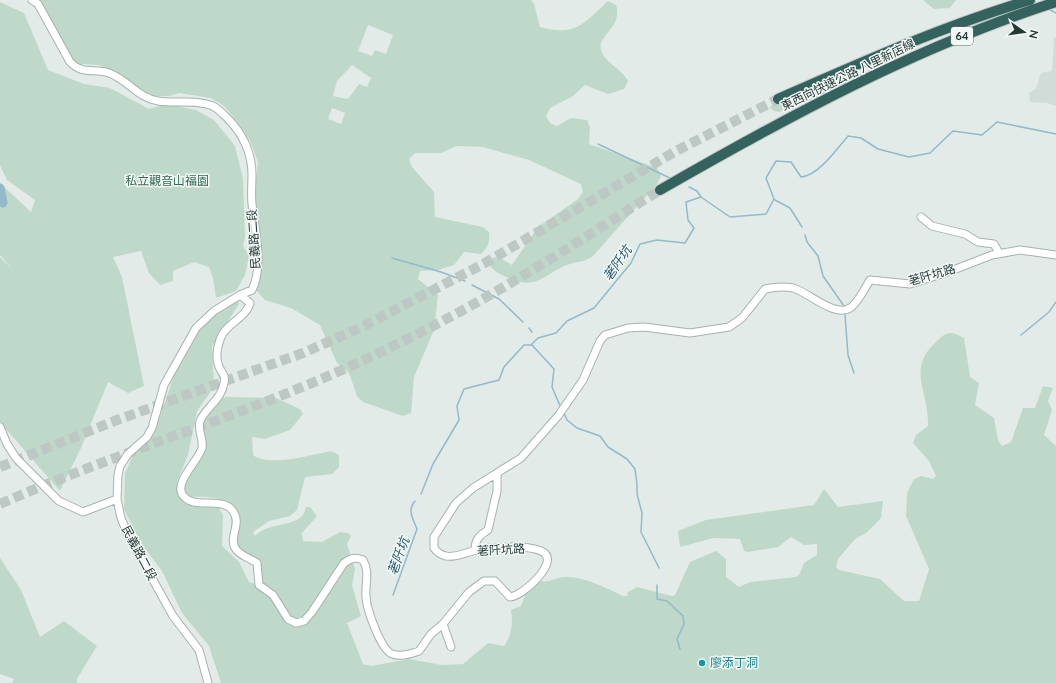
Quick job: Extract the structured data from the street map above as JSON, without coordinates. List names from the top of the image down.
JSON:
{
  "streets": {
    "highway": ["64", "東西向快速公路 八里新店線"],
    "street": ["民義路二段", "荖阡坑路"]
  },
  "crossings": [
    ["民義路二段", "荖阡坑路"]
  ],
  "water": ["荖阡坑"],
  "parks": ["私立觀音山福園"],
  "places": ["廖添丁洞"],
  "north": "right"
}
